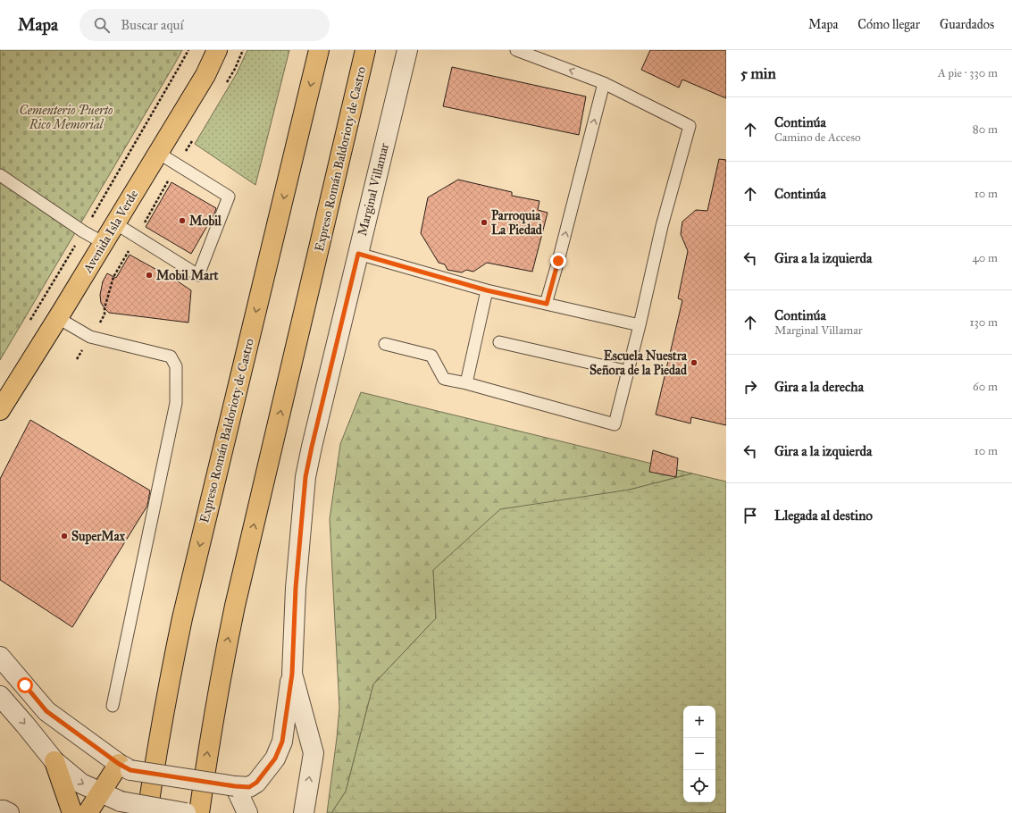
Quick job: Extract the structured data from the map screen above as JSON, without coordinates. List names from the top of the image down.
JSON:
{
  "streets": {
    "main road": ["Expreso Román Baldorioty de Castro", "Avenida Isla Verde"],
    "street": ["Marginal Villamar"]
  },
  "parks": ["Cementerio Puerto Rico Memorial"],
  "places": [
    "Mobil",
    "Parroquia La Piedad",
    "Mobil Mart",
    "Escuela Nuestra Señora de la Piedad",
    "SuperMax"
  ],
  "page": {
    "header": "Mapa",
    "search": "Buscar aquí",
    "nav": ["Mapa", "Cómo llegar", "Guardados"],
    "heading": ["5 min", "A pie · 330 m"],
    "list": [
      ["Continúa", "Camino de Acceso", "80 m"],
      ["Continúa", "10 m"],
      ["Gira a la izquierda", "40 m"],
      ["Continúa", "Marginal Villamar", "130 m"],
      ["Gira a la derecha", "60 m"],
      ["Gira a la izquierda", "10 m"],
      "Llegada al destino"
    ],
    "map_buttons": ["+", "−"]
  }
}
